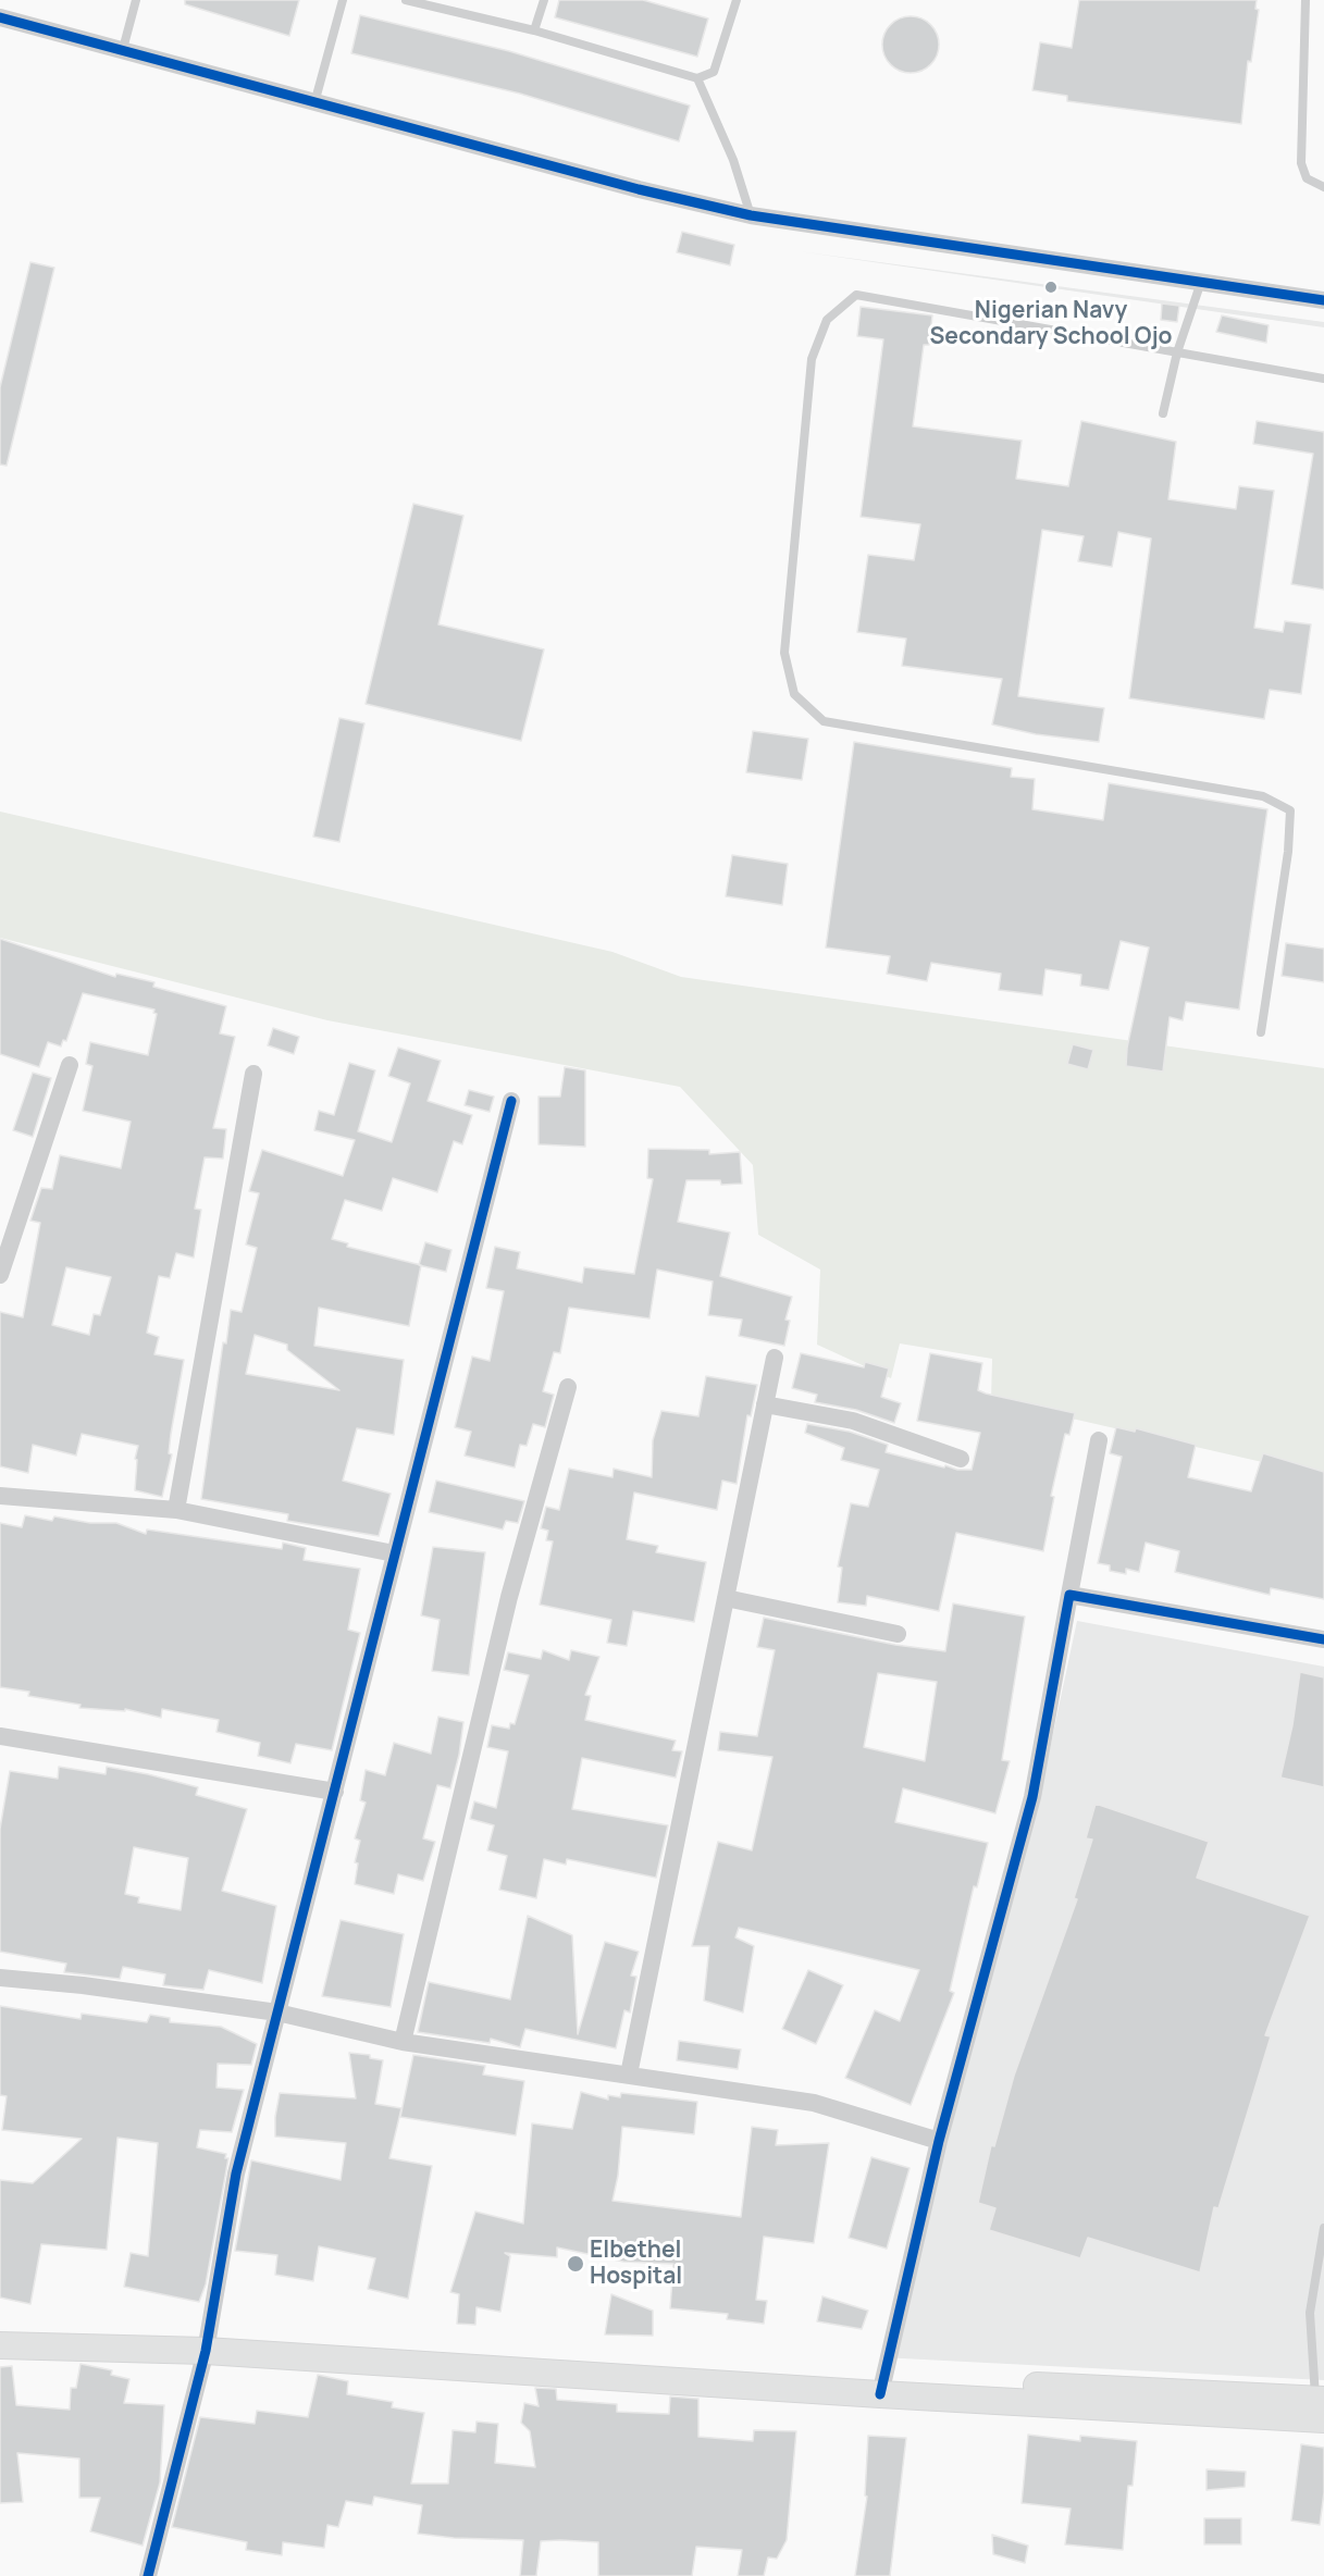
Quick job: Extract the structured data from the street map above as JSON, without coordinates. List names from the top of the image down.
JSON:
{
  "places": ["Nigerian Navy Secondary School Ojo", "Elbethel Hospital"]
}
